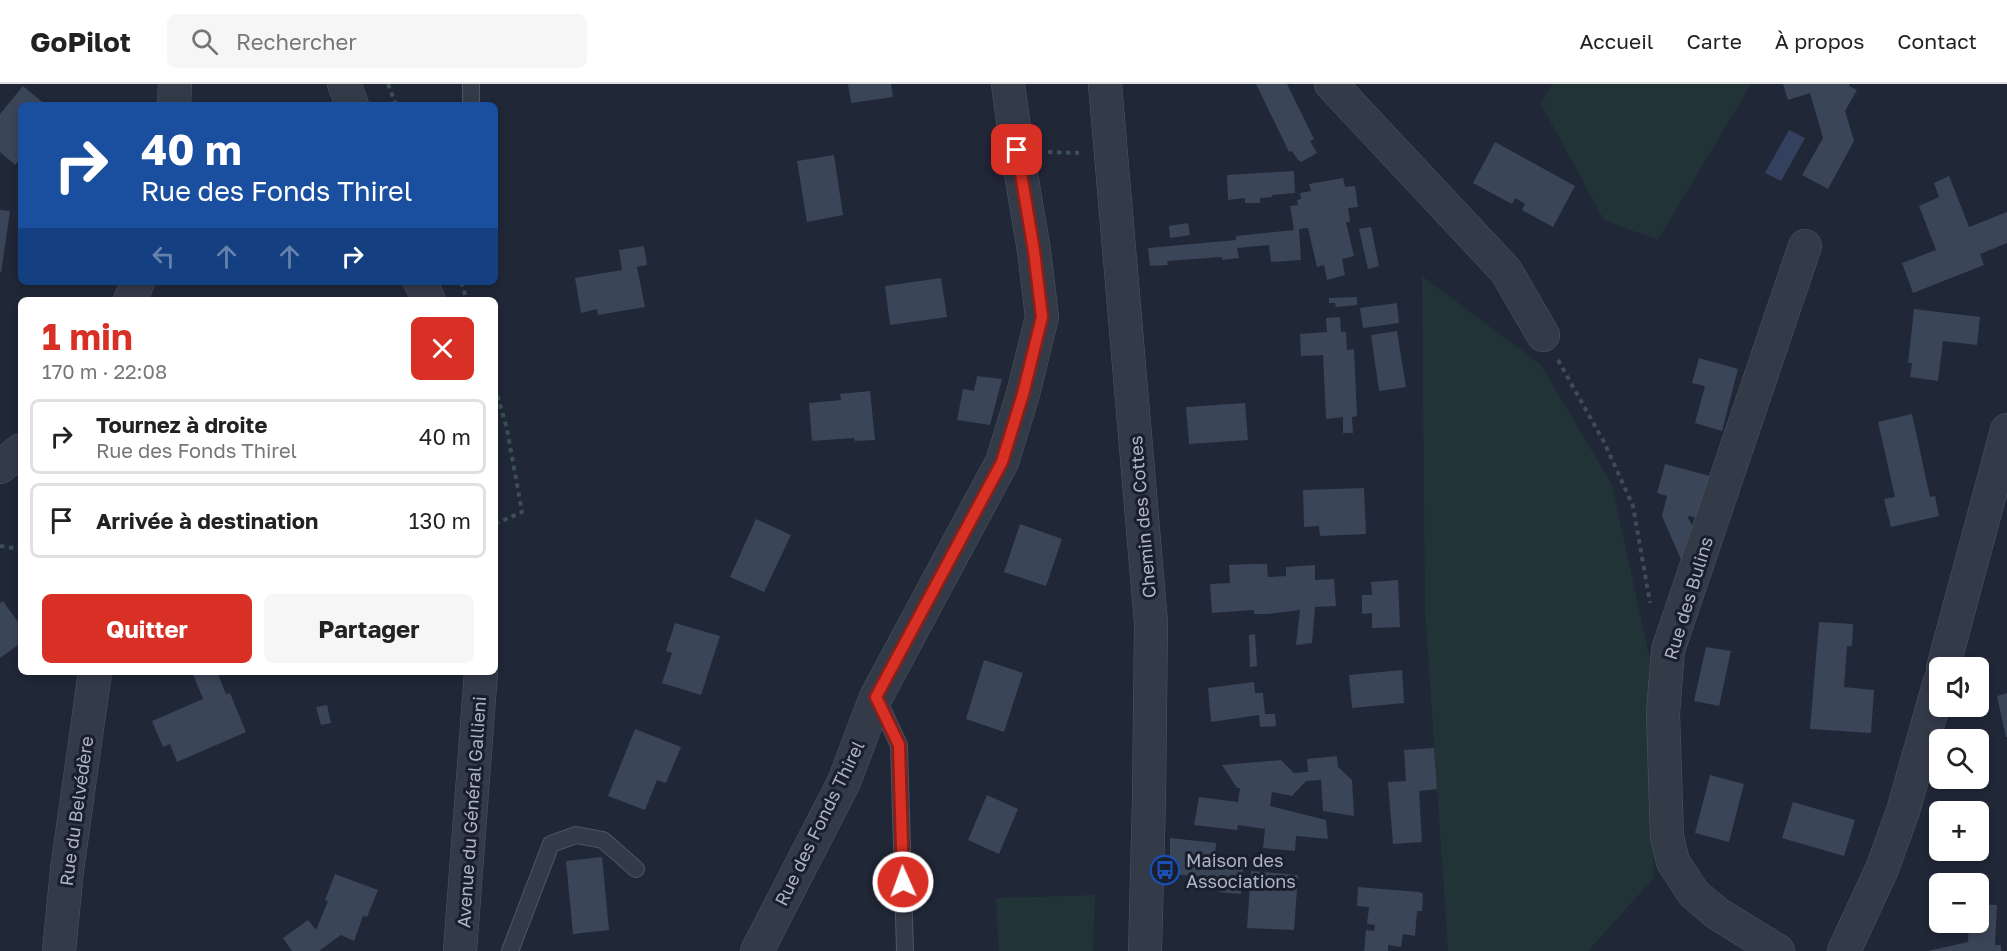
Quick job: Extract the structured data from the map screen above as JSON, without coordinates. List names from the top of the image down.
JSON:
{
  "streets": {
    "street": [
      "Chemin des Cottes",
      "Rue des Bulins",
      "Rue du Belvédère",
      "Avenue du Général Gallieni",
      "Rue des Fonds Thirel"
    ]
  },
  "places": {
    "bus stop": ["Maison des Associations"]
  },
  "page": {
    "header": "GoPilot",
    "search": "Rechercher",
    "nav": [
      "Accueil",
      "Carte",
      "À propos",
      "Contact"
    ],
    "turn": ["40 m", "Rue des Fonds Thirel"],
    "heading": ["1 min", "170 m · 22:08"],
    "list": [
      {
        "name": "Tournez à droite",
        "note": "Rue des Fonds Thirel",
        "value": "40 m"
      },
      {
        "name": "Arrivée à destination",
        "value": "130 m"
      }
    ],
    "buttons": ["Quitter", "Partager"],
    "map_buttons": ["+", "−"]
  }
}
